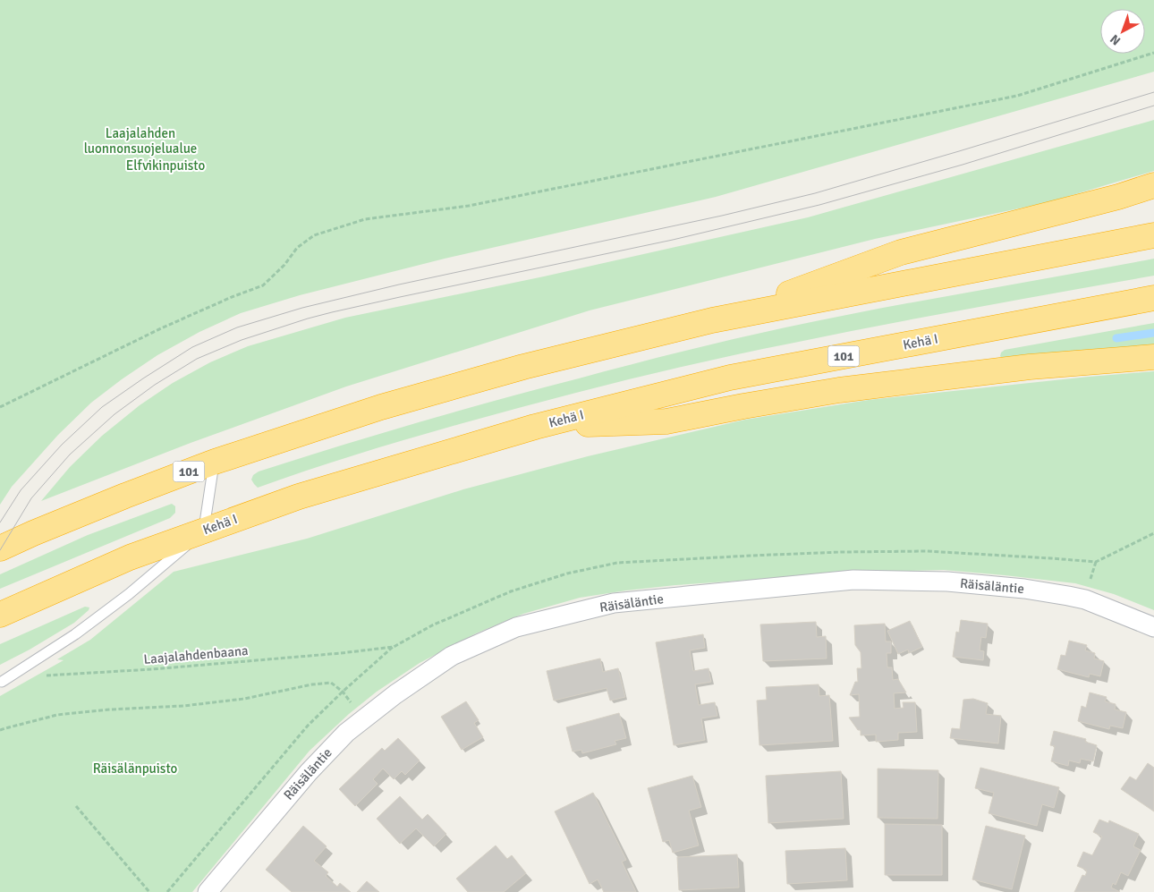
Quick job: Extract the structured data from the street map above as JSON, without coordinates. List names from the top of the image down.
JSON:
{
  "streets": {
    "highway": ["Kehä I", "101"],
    "street": ["Räisäläntie"],
    "path": ["Laajalahdenbaana"]
  },
  "parks": ["Laajalahden luonnonsuojelualue", "Elfvikinpuisto", "Räisälänpuisto"],
  "north": "bottom left"
}
